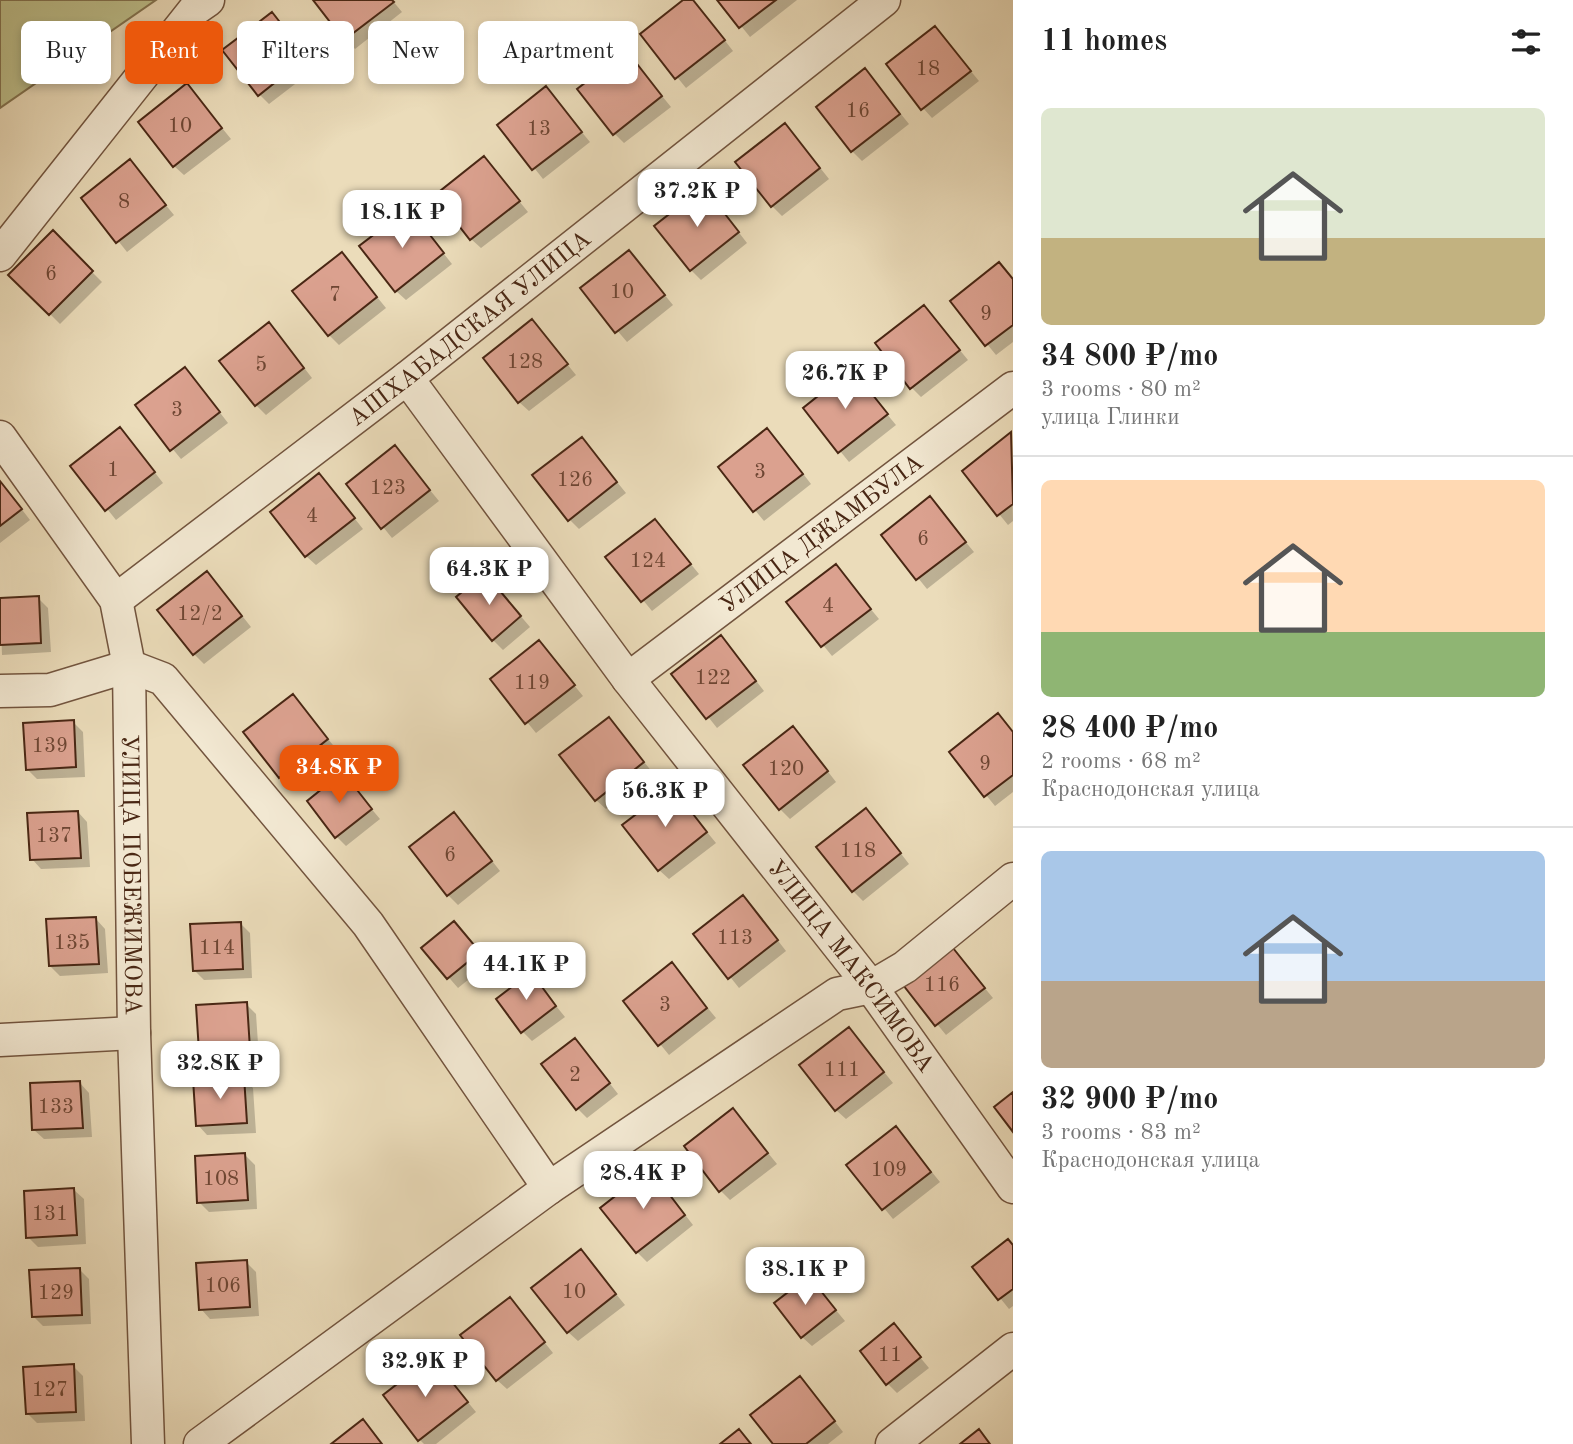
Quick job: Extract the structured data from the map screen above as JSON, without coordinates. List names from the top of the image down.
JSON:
{
  "streets": {
    "street": [
      "АШХАБАДСКАЯ УЛИЦА",
      "УЛИЦА ДЖАМБУЛА",
      "УЛИЦА ПОБЕЖИМОВА",
      "УЛИЦА МАКСИМОВА"
    ]
  },
  "crossings": [
    ["АШХАБАДСКАЯ УЛИЦА", "УЛИЦА ПОБЕЖИМОВА"],
    ["АШХАБАДСКАЯ УЛИЦА", "УЛИЦА МАКСИМОВА"],
    ["УЛИЦА ДЖАМБУЛА", "УЛИЦА МАКСИМОВА"]
  ],
  "house_numbers": [
    "18",
    "16",
    "10",
    "13",
    "8",
    "6",
    "10",
    "7",
    "9",
    "128",
    "5",
    "3",
    "1",
    "3",
    "126",
    "123",
    "4",
    "6",
    "124",
    "4",
    "12/2",
    "122",
    "119",
    "139",
    "9",
    "120",
    "137",
    "118",
    "6",
    "113",
    "135",
    "114",
    "116",
    "3",
    "111",
    "2",
    "133",
    "109",
    "108",
    "131",
    "106",
    "10",
    "129",
    "11",
    "127"
  ],
  "page": {
    "heading": "11 homes",
    "chip": [
      "Buy",
      "Rent",
      "Filters",
      "New",
      "Apartment"
    ],
    "list": [
      {
        "name": "34 800 ₽/mo",
        "note": "3 rooms · 80 m² · улица Глинки"
      },
      {
        "name": "28 400 ₽/mo",
        "note": "2 rooms · 68 m² · Краснодонская улица"
      },
      {
        "name": "32 900 ₽/mo",
        "note": "3 rooms · 83 m² · Краснодонская улица"
      }
    ],
    "price": [
      "37.2K ₽",
      "18.1K ₽",
      "26.7K ₽",
      "64.3K ₽",
      "34.8K ₽",
      "56.3K ₽",
      "44.1K ₽",
      "32.8K ₽",
      "28.4K ₽",
      "38.1K ₽",
      "32.9K ₽"
    ]
  }
}
